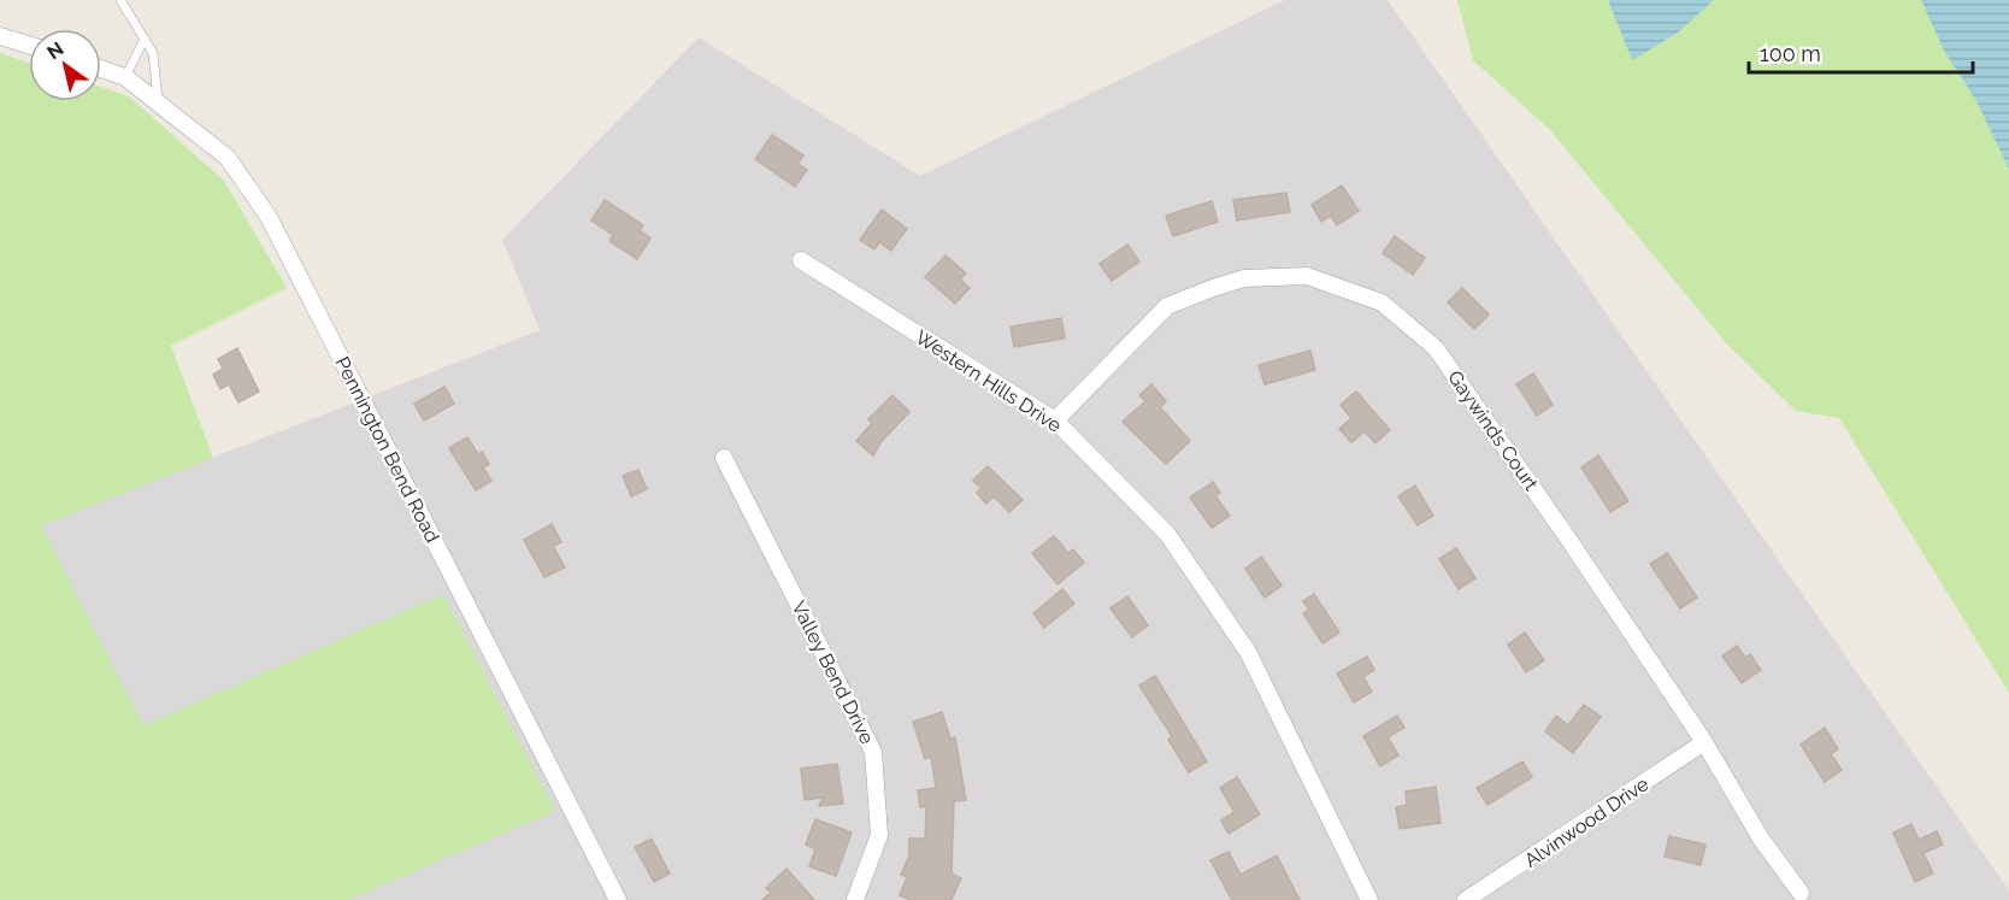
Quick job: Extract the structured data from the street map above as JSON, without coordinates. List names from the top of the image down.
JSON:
{
  "streets": {
    "street": [
      "Western Hills Drive",
      "Gaywinds Court",
      "Pennington Bend Road",
      "Valley Bend Drive",
      "Alvinwood Drive"
    ]
  },
  "crossings": [
    ["Western Hills Drive", "Gaywinds Court"],
    ["Gaywinds Court", "Alvinwood Drive"]
  ],
  "scale_bar": "100 m",
  "north": "top left"
}
